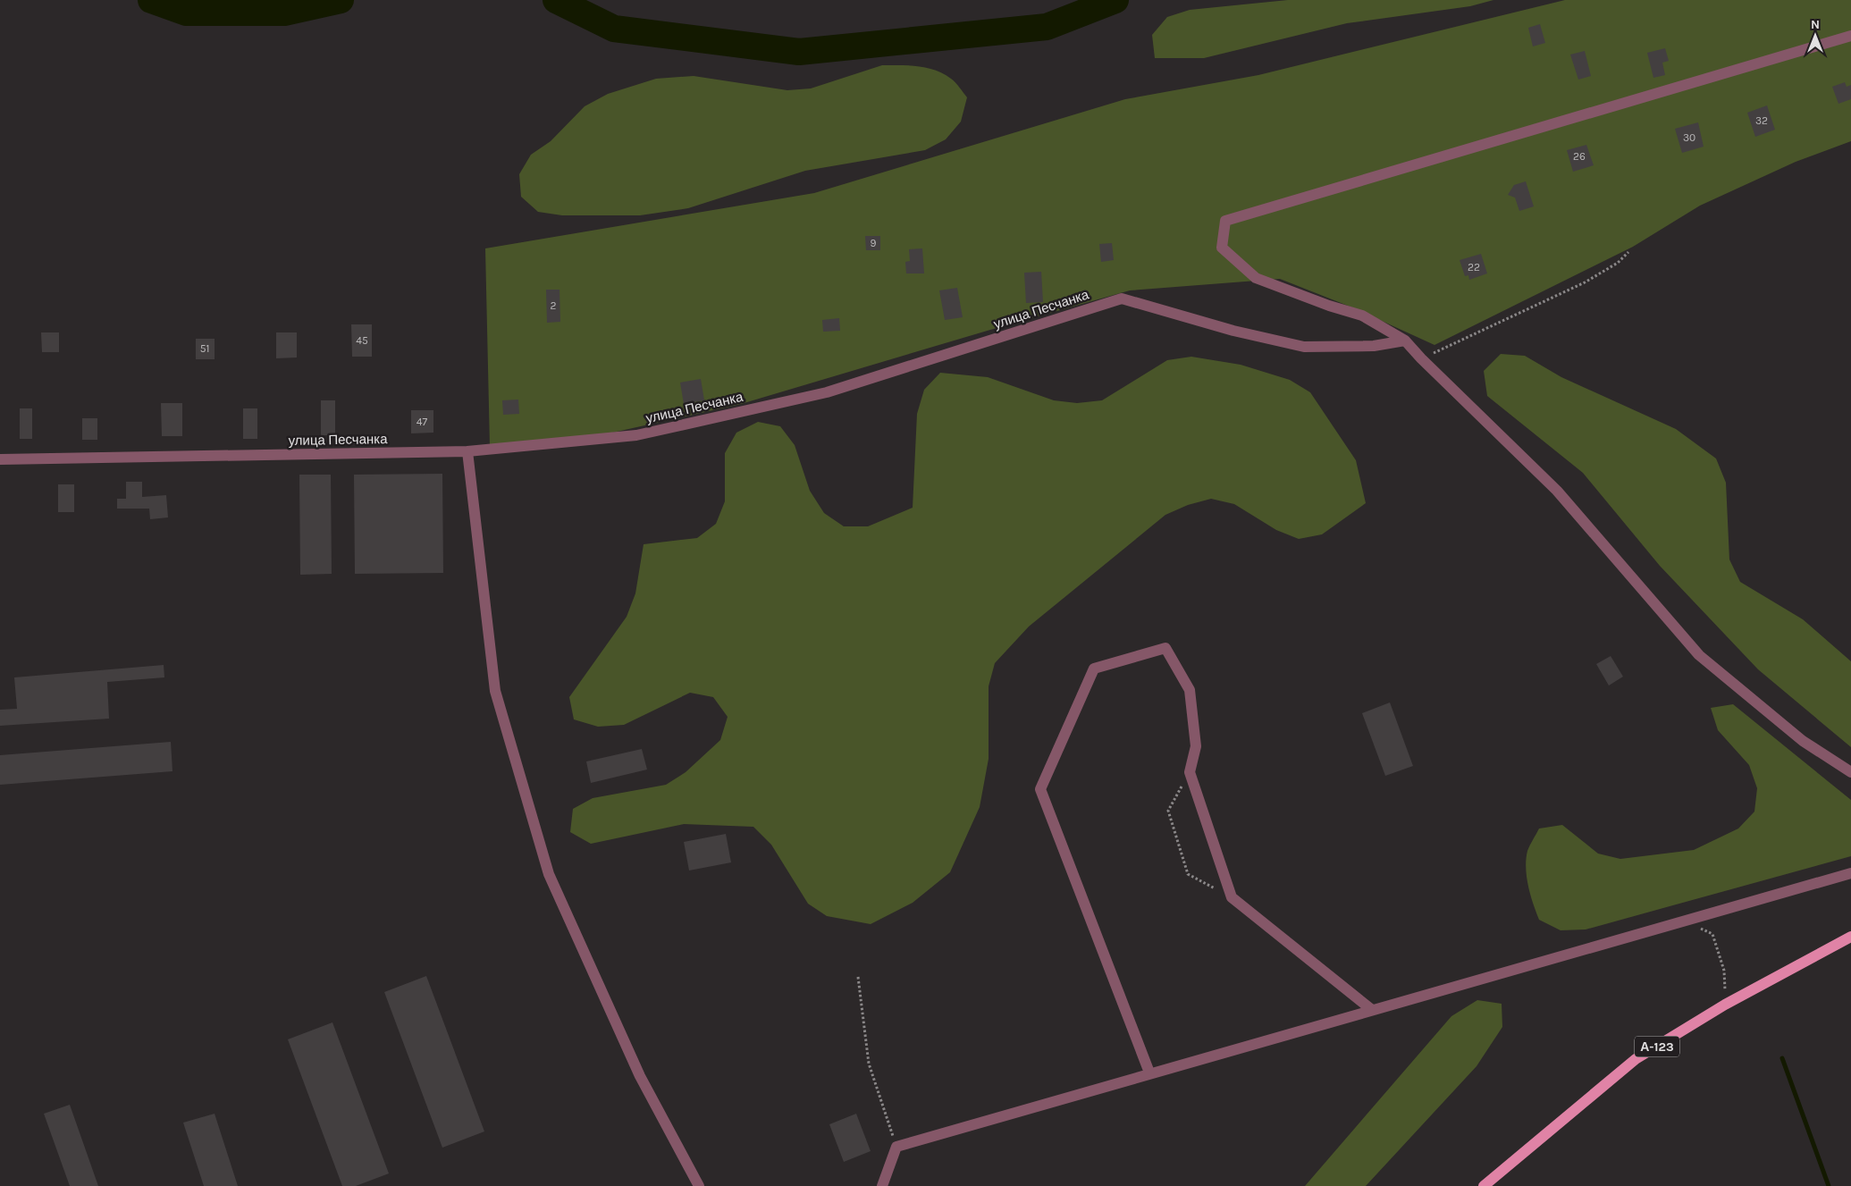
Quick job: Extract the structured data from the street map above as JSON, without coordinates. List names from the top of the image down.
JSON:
{
  "streets": {
    "main road": ["А-123"],
    "street": ["улица Песчанка"]
  },
  "house_numbers": [
    "32",
    "30",
    "26",
    "9",
    "22",
    "2",
    "45",
    "51",
    "47"
  ],
  "north": "top"
}
